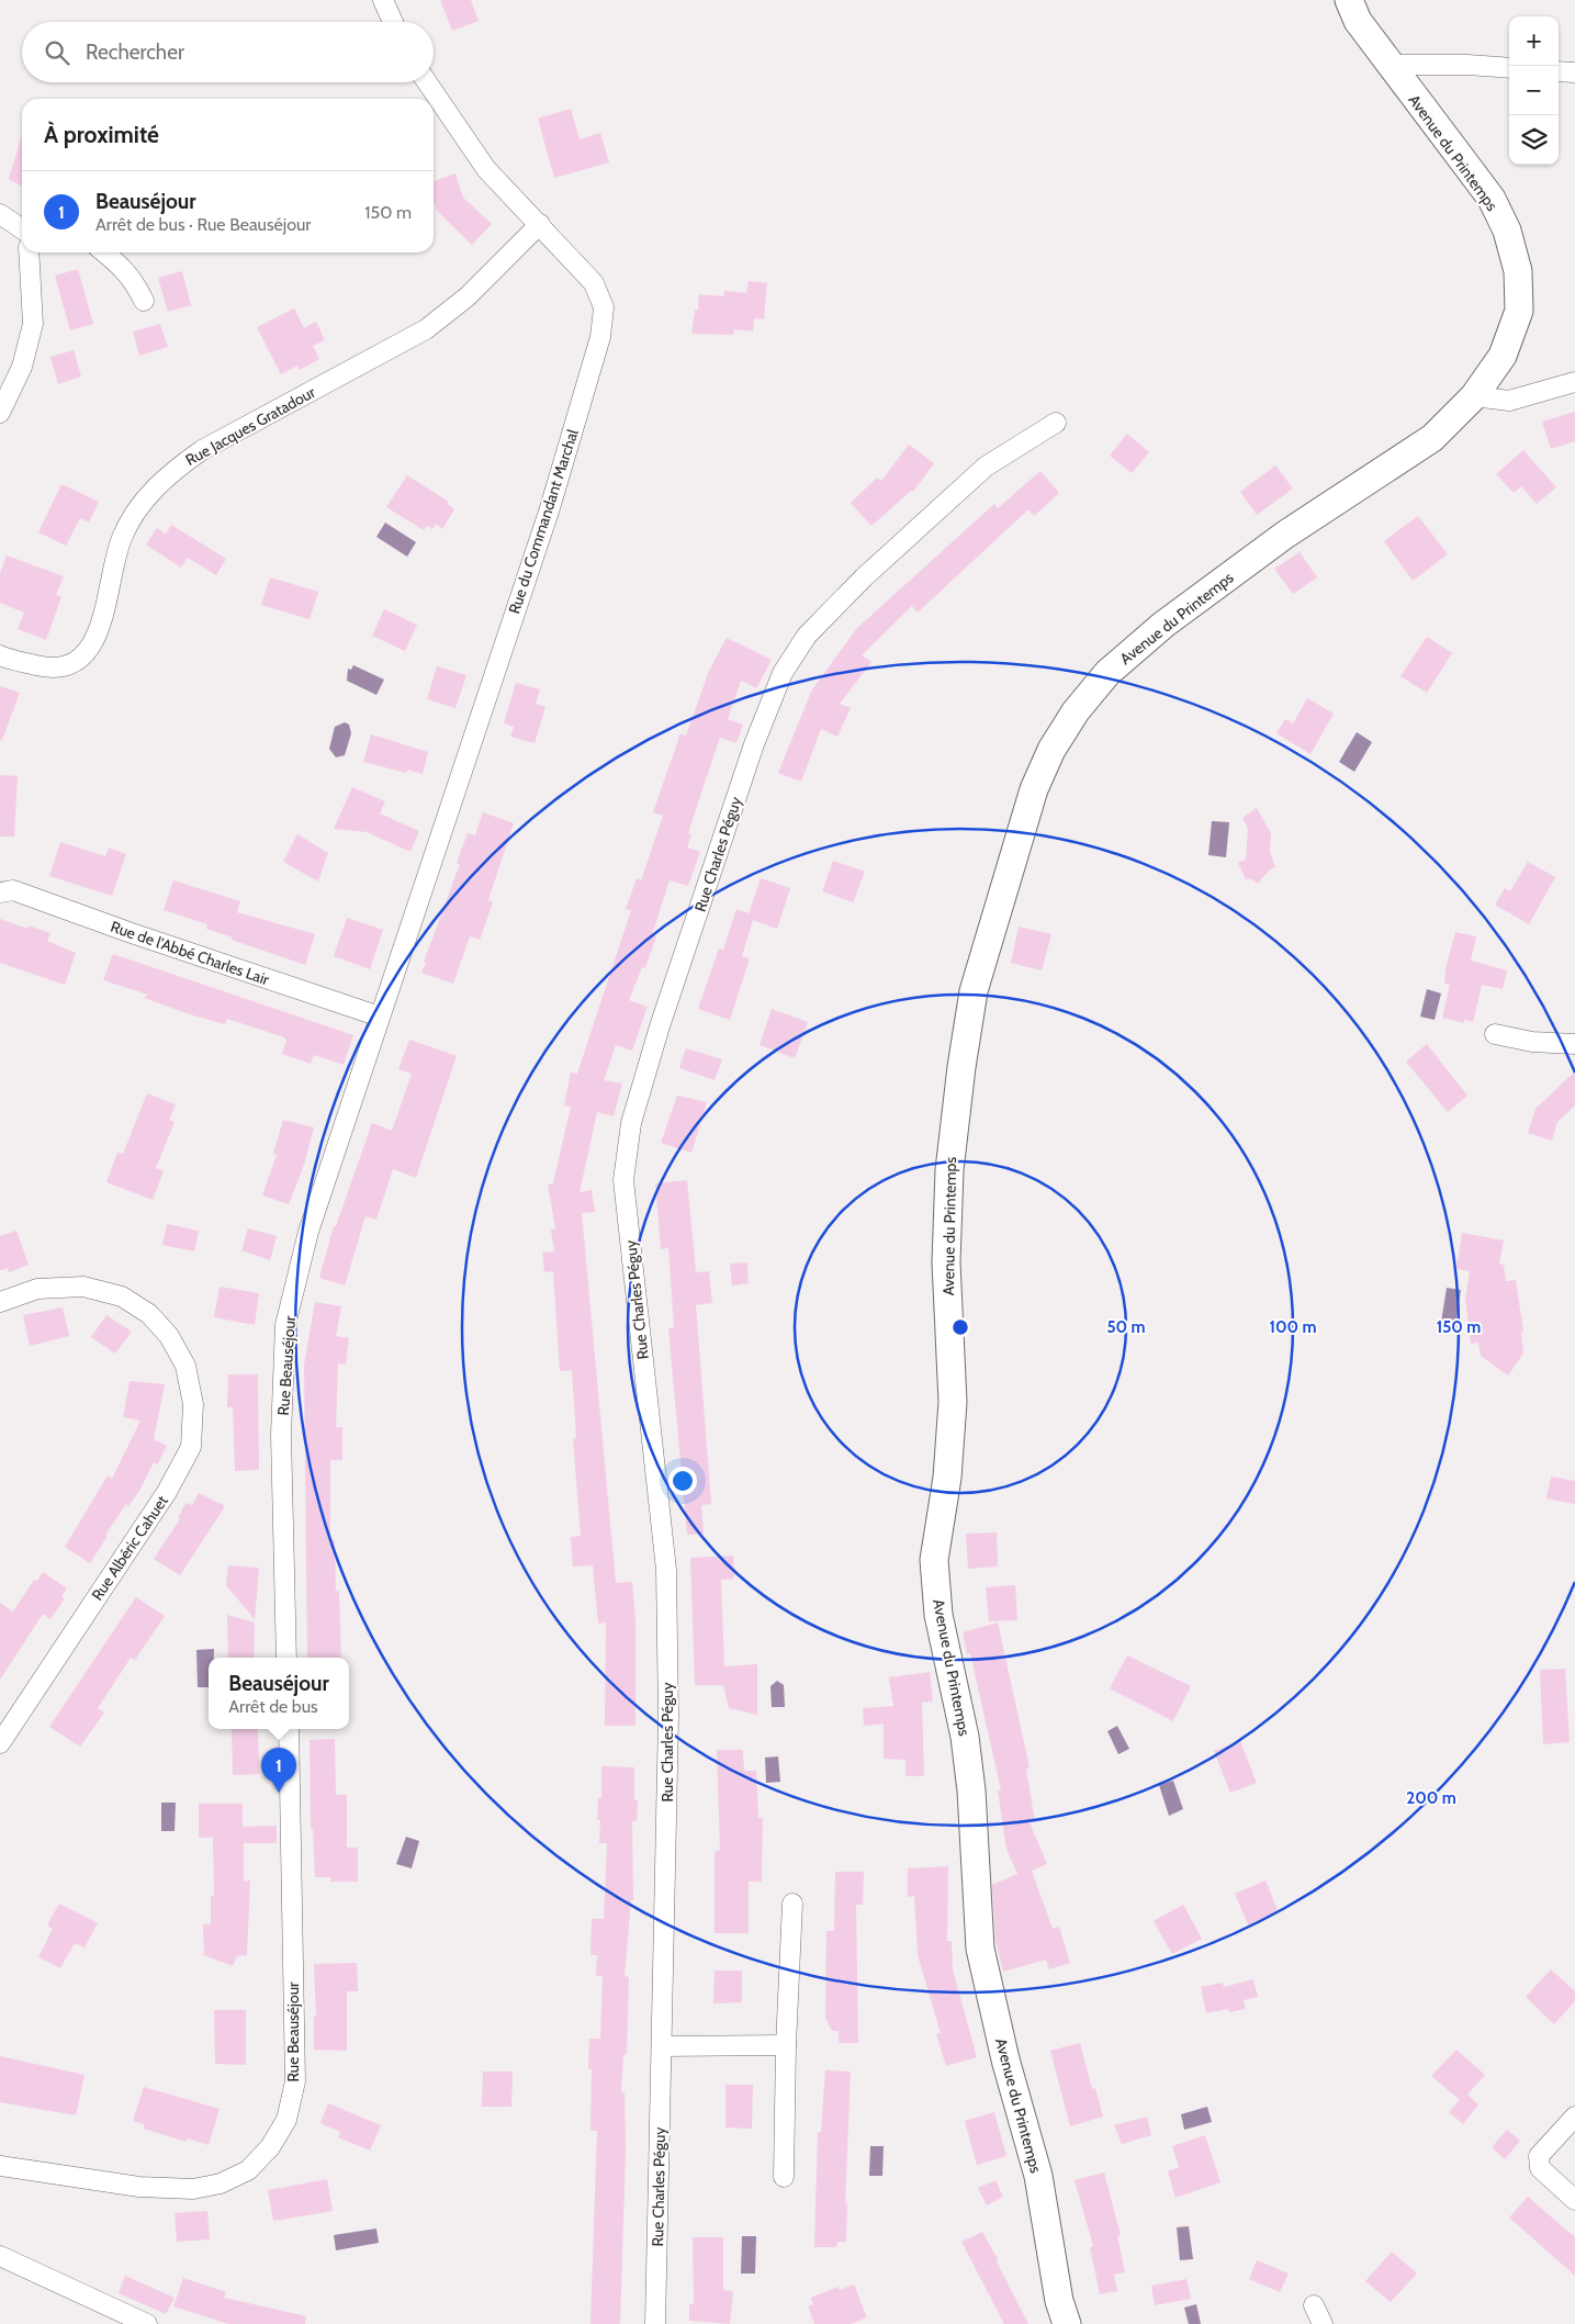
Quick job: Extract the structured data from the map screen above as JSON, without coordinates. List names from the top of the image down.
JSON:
{
  "streets": {
    "street": [
      "Avenue du Printemps",
      "Rue Jacques Gratadour",
      "Rue du Commandant Marchal",
      "Rue Charles Péguy",
      "Rue de l'Abbé Charles Lair",
      "Rue Beauséjour",
      "Rue Albéric Cahuet"
    ]
  },
  "crossings": [
    ["Rue Jacques Gratadour", "Rue du Commandant Marchal"],
    ["Rue du Commandant Marchal", "Rue de l'Abbé Charles Lair"],
    ["Rue du Commandant Marchal", "Rue Beauséjour"],
    ["Rue de l'Abbé Charles Lair", "Rue Beauséjour"]
  ],
  "page": {
    "map_buttons": ["+", "−"],
    "search": "Rechercher",
    "heading": "À proximité",
    "list": [
      {
        "mark": "1",
        "name": "Beauséjour",
        "note": "Arrêt de bus · Rue Beauséjour",
        "value": "150 m"
      }
    ],
    "popup": ["Beauséjour", "Arrêt de bus"],
    "pins": "1"
  },
  "rings": [
    "50 m",
    "100 m",
    "150 m",
    "200 m"
  ]
}
